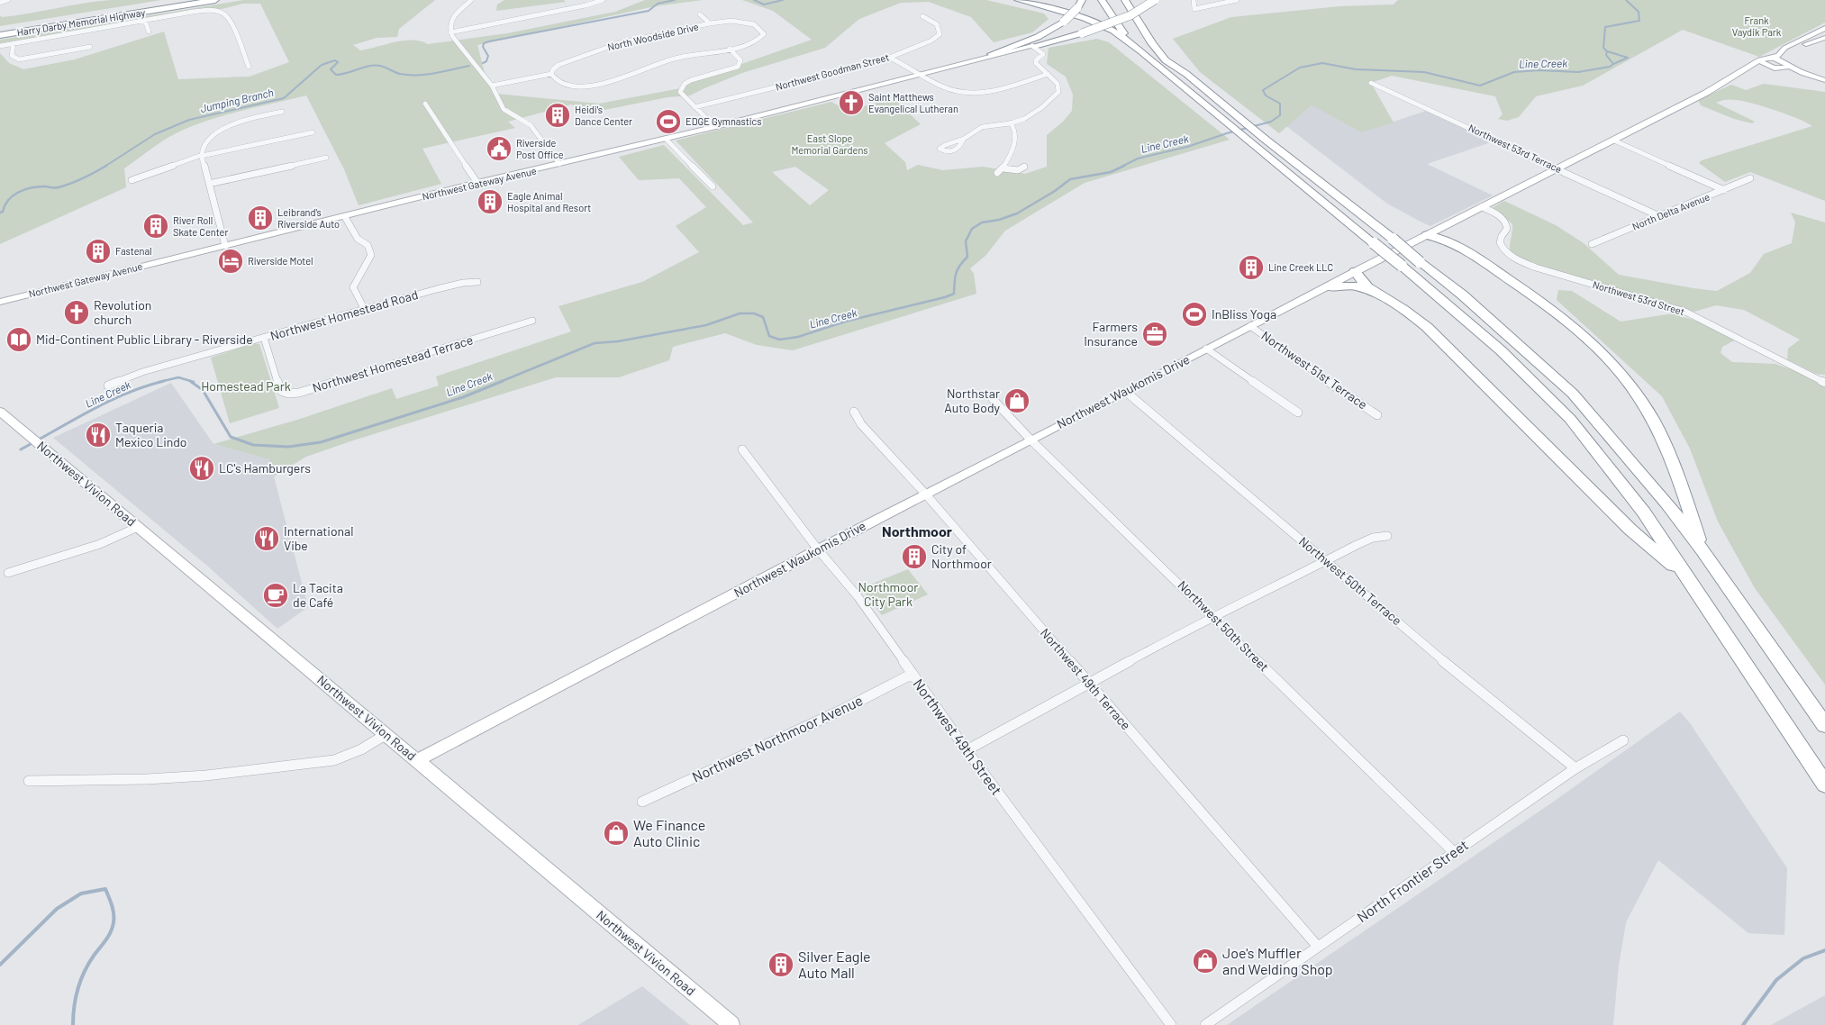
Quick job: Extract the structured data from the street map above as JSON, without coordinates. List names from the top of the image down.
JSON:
{
  "streets": {
    "highway": ["Harry Darby Memorial Highway"],
    "main road": ["Northwest Gateway Avenue", "Northwest Waukomis Drive", "Northwest Vivion Road"],
    "street": [
      "North Woodside Drive",
      "Northwest Goodman Street",
      "Northwest 53rd Terrace",
      "North Delta Avenue",
      "Northwest 53rd Street",
      "Northwest Homestead Road",
      "Northwest Homestead Terrace",
      "Northwest 51st Terrace",
      "Northwest 50th Terrace",
      "Northwest 50th Street",
      "Northwest 49th Terrace",
      "Northwest 49th Street",
      "Northwest Northmoor Avenue",
      "North Frontier Street"
    ]
  },
  "crossings": [
    ["Northwest 53rd Terrace", "North Delta Avenue"],
    ["Northwest 53rd Terrace", "Northwest Waukomis Drive"],
    ["Northwest 53rd Street", "Northwest Waukomis Drive"],
    ["Northwest Homestead Road", "Northwest Homestead Terrace"],
    ["Northwest 51st Terrace", "Northwest Waukomis Drive"],
    ["Northwest Waukomis Drive", "Northwest Vivion Road"],
    ["Northwest Waukomis Drive", "Northwest 50th Terrace"],
    ["Northwest Waukomis Drive", "Northwest 50th Street"],
    ["Northwest Waukomis Drive", "Northwest 49th Terrace"],
    ["Northwest Waukomis Drive", "Northwest 49th Street"],
    ["Northwest 50th Terrace", "North Frontier Street"],
    ["Northwest 50th Street", "North Frontier Street"],
    ["Northwest 49th Terrace", "North Frontier Street"],
    ["Northwest 49th Street", "Northwest Northmoor Avenue"]
  ],
  "districts": ["Northmoor"],
  "water": ["Line Creek", "Jumping Branch"],
  "parks": [
    "Frank Vaydik Park",
    "East Slope Memorial Gardens",
    "Homestead Park",
    "Northmoor City Park"
  ],
  "places": {
    "church": ["Saint Matthews Evangelical Lutheran", "Revolution church"],
    "building": [
      "Heidi's Dance Center",
      "Eagle Animal Hospital and Resort",
      "Leibrand's Riverside Auto",
      "River Roll Skate Center",
      "Fastenal",
      "Line Creek LLC",
      "City of Northmoor",
      "Silver Eagle Auto Mall"
    ],
    "sports": ["EDGE Gymnastics", "InBliss Yoga"],
    "public building": ["Riverside Post Office"],
    "hotel": ["Riverside Motel"],
    "office": ["Farmers Insurance"],
    "library": ["Mid-Continent Public Library - Riverside"],
    "shop": ["Northstar Auto Body", "We Finance Auto Clinic", "Joe's Muffler and Welding Shop"],
    "restaurant": ["Taqueria Mexico Lindo", "LC's Hamburgers", "International Vibe"],
    "cafe": ["La Tacita de Café"]
  }
}
